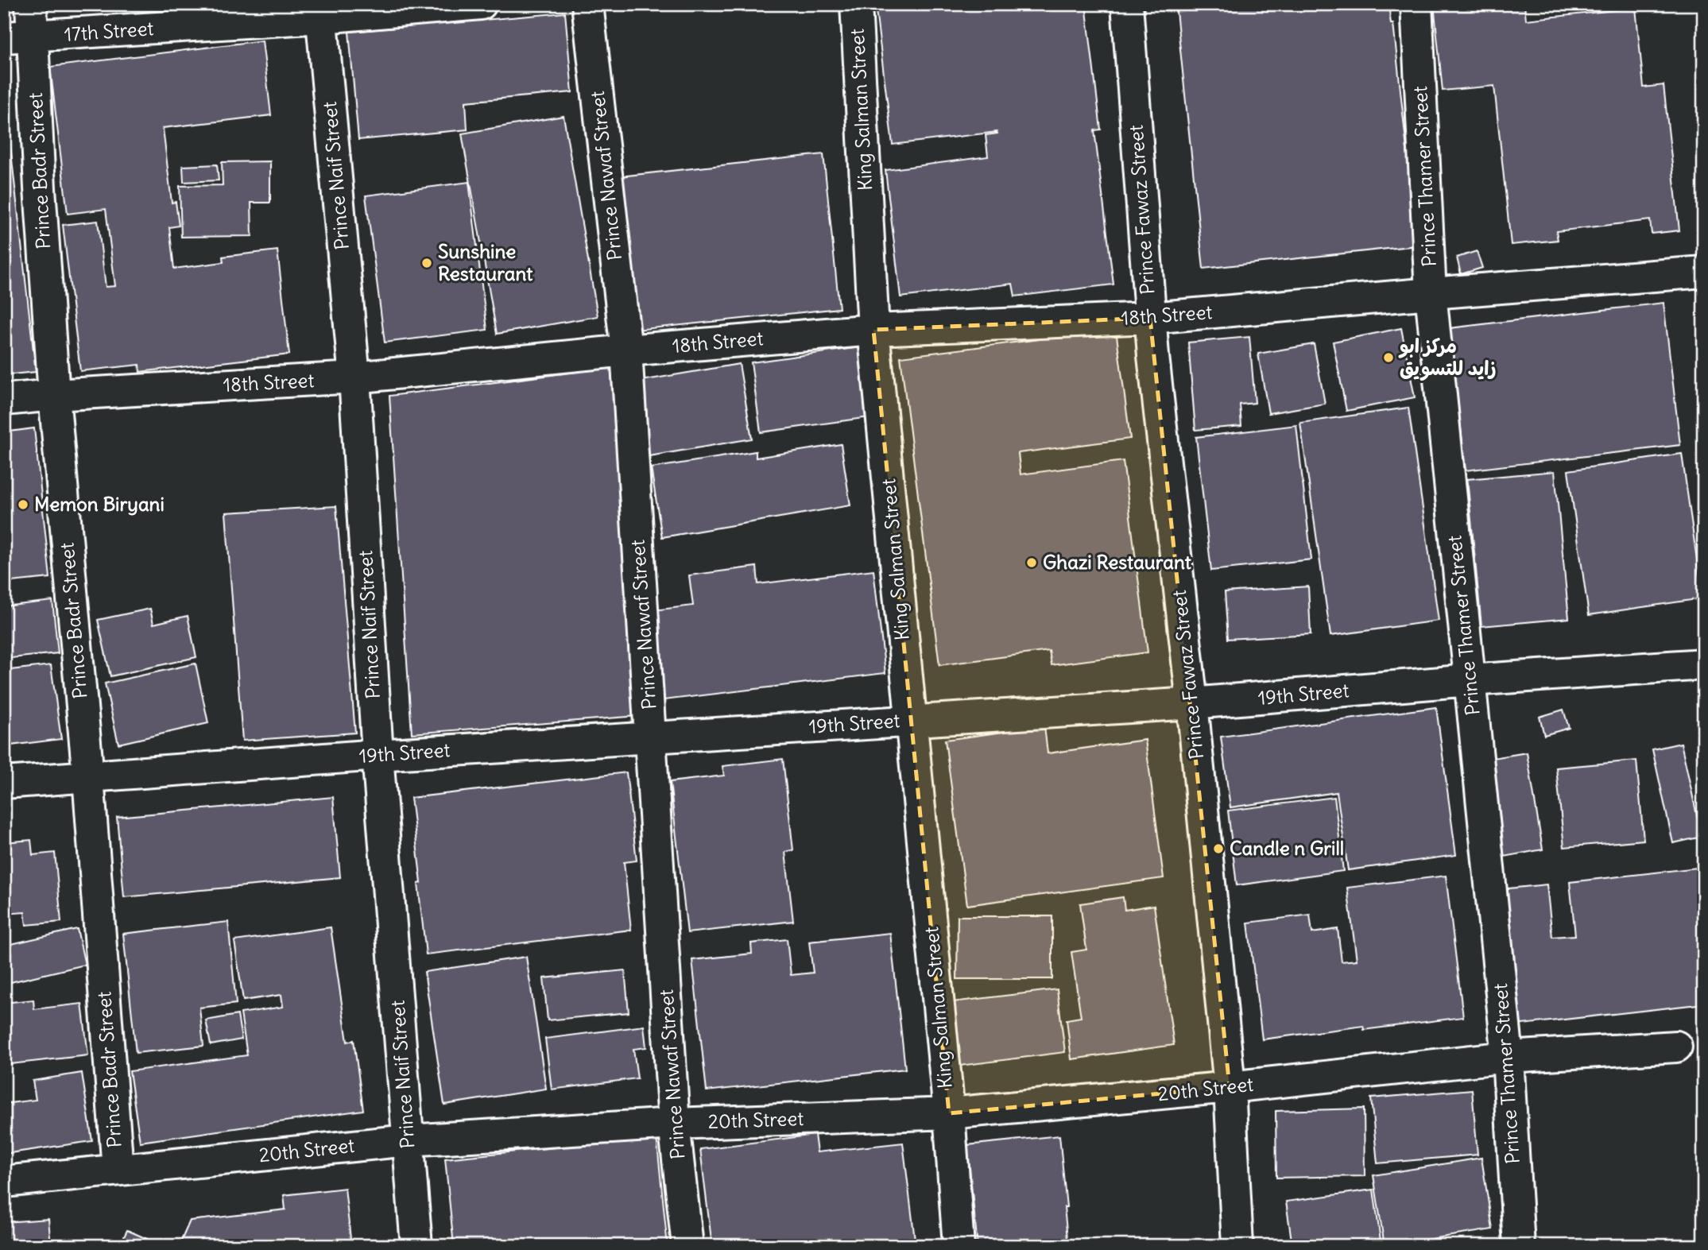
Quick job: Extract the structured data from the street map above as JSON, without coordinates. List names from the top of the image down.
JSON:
{
  "streets": {
    "street": [
      "17th Street",
      "King Salman Street",
      "Prince Badr Street",
      "Prince Naif Street",
      "Prince Nawaf Street",
      "Prince Thamer Street",
      "Prince Fawaz Street",
      "18th Street",
      "19th Street",
      "20th Street"
    ]
  },
  "crossings": [
    ["17th Street", "Prince Badr Street"],
    ["17th Street", "Prince Naif Street"],
    ["King Salman Street", "18th Street"],
    ["King Salman Street", "19th Street"],
    ["King Salman Street", "20th Street"],
    ["Prince Badr Street", "18th Street"],
    ["Prince Badr Street", "19th Street"],
    ["Prince Badr Street", "20th Street"],
    ["Prince Naif Street", "18th Street"],
    ["Prince Naif Street", "19th Street"],
    ["Prince Naif Street", "20th Street"],
    ["Prince Nawaf Street", "18th Street"],
    ["Prince Nawaf Street", "19th Street"],
    ["Prince Nawaf Street", "20th Street"],
    ["Prince Thamer Street", "18th Street"],
    ["Prince Thamer Street", "19th Street"],
    ["Prince Thamer Street", "20th Street"],
    ["Prince Fawaz Street", "18th Street"],
    ["Prince Fawaz Street", "19th Street"],
    ["Prince Fawaz Street", "20th Street"]
  ],
  "places": [
    "Sunshine Restaurant",
    "مركز ابو زايد للتسويق",
    "Memon Biryani",
    "Ghazi Restaurant",
    "Candle n Grill"
  ]
}
